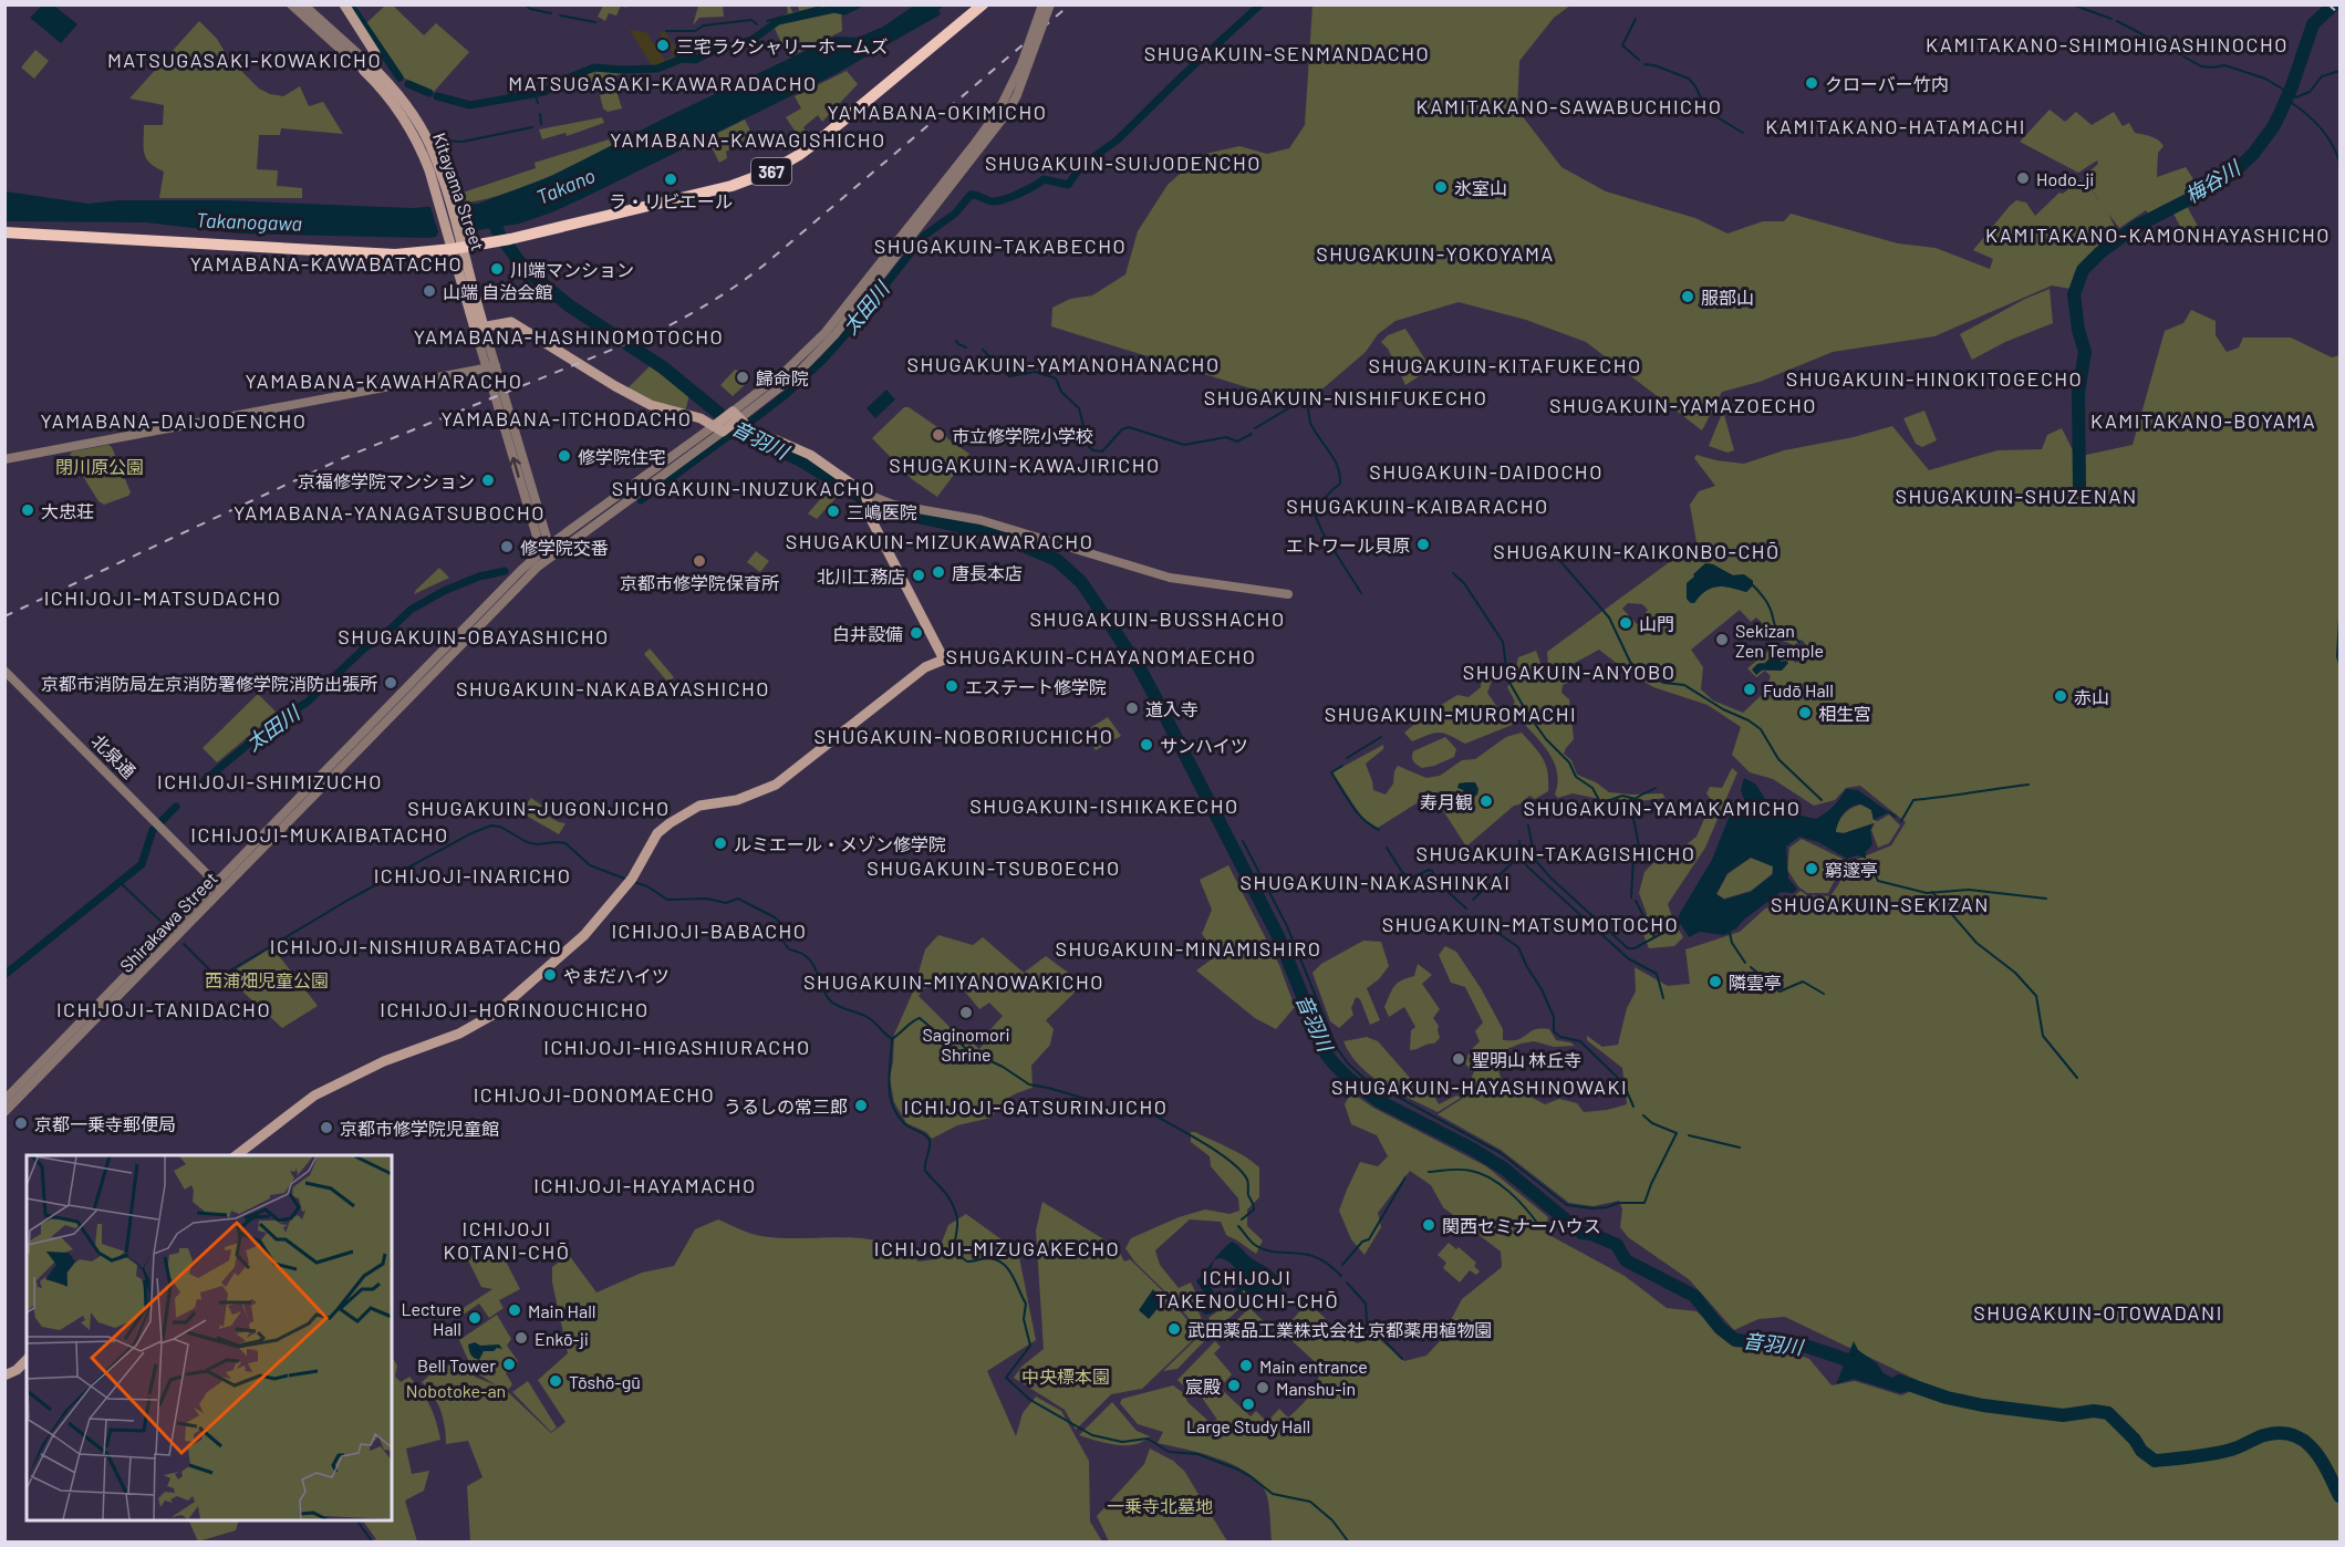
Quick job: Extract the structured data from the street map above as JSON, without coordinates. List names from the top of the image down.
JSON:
{
  "streets": {
    "highway": ["367"],
    "main road": ["Kitayama Street"],
    "street": ["Shirakawa Street"]
  },
  "crossings": [
    ["367", "Kitayama Street"],
    ["Kitayama Street", "Shirakawa Street"]
  ],
  "districts": [
    "KAMITAKANO-SHIMOHIGASHINOCHO",
    "SHUGAKUIN-SENMANDACHO",
    "MATSUGASAKI-KOWAKICHO",
    "MATSUGASAKI-KAWARADACHO",
    "KAMITAKANO-SAWABUCHICHO",
    "YAMABANA-OKIMICHO",
    "KAMITAKANO-HATAMACHI",
    "YAMABANA-KAWAGISHICHO",
    "SHUGAKUIN-SUIJODENCHO",
    "KAMITAKANO-KAMONHAYASHICHO",
    "SHUGAKUIN-TAKABECHO",
    "SHUGAKUIN-YOKOYAMA",
    "YAMABANA-KAWABATACHO",
    "YAMABANA-HASHINOMOTOCHO",
    "SHUGAKUIN-YAMANOHANACHO",
    "SHUGAKUIN-KITAFUKECHO",
    "SHUGAKUIN-HINOKITOGECHO",
    "YAMABANA-KAWAHARACHO",
    "SHUGAKUIN-NISHIFUKECHO",
    "SHUGAKUIN-YAMAZOECHO",
    "YAMABANA-ITCHODACHO",
    "YAMABANA-DAIJODENCHO",
    "KAMITAKANO-BOYAMA",
    "SHUGAKUIN-KAWAJIRICHO",
    "SHUGAKUIN-DAIDOCHO",
    "SHUGAKUIN-INUZUKACHO",
    "SHUGAKUIN-SHUZENAN",
    "SHUGAKUIN-KAIBARACHO",
    "YAMABANA-YANAGATSUBOCHO",
    "SHUGAKUIN-MIZUKAWARACHO",
    "SHUGAKUIN-KAIKONBO-CHŌ",
    "ICHIJOJI-MATSUDACHO",
    "SHUGAKUIN-BUSSHACHO",
    "SHUGAKUIN-OBAYASHICHO",
    "SHUGAKUIN-CHAYANOMAECHO",
    "SHUGAKUIN-ANYOBO",
    "SHUGAKUIN-NAKABAYASHICHO",
    "SHUGAKUIN-MUROMACHI",
    "SHUGAKUIN-NOBORIUCHICHO",
    "ICHIJOJI-SHIMIZUCHO",
    "SHUGAKUIN-ISHIKAKECHO",
    "SHUGAKUIN-JUGONJICHO",
    "SHUGAKUIN-YAMAKAMICHO",
    "ICHIJOJI-MUKAIBATACHO",
    "SHUGAKUIN-TAKAGISHICHO",
    "SHUGAKUIN-TSUBOECHO",
    "ICHIJOJI-INARICHO",
    "SHUGAKUIN-NAKASHINKAI",
    "SHUGAKUIN-SEKIZAN",
    "SHUGAKUIN-MATSUMOTOCHO",
    "ICHIJOJI-BABACHO",
    "ICHIJOJI-NISHIURABATACHO",
    "SHUGAKUIN-MINAMISHIRO",
    "SHUGAKUIN-MIYANOWAKICHO",
    "ICHIJOJI-TANIDACHO",
    "ICHIJOJI-HORINOUCHICHO",
    "ICHIJOJI-HIGASHIURACHO",
    "SHUGAKUIN-HAYASHINOWAKI",
    "ICHIJOJI-DONOMAECHO",
    "ICHIJOJI-GATSURINJICHO",
    "ICHIJOJI-HAYAMACHO",
    "ICHIJOJI KOTANI-CHŌ",
    "ICHIJOJI-MIZUGAKECHO",
    "ICHIJOJI TAKENOUCHI-CHŌ",
    "SHUGAKUIN-OTOWADANI"
  ],
  "water": [
    "梅谷川",
    "Takano",
    "Takanogawa",
    "太田川",
    "音羽川"
  ],
  "parks": [
    "閉川原公園",
    "西浦畑児童公園",
    "中央標本園",
    "Nobotoke-an",
    "一乗寺北墓地"
  ],
  "places": [
    "三宅ラクシャリーホームズ",
    "クローバー竹内",
    "Hodo_ji",
    "ラ・リビエール",
    "氷室山",
    "川端マンション",
    "山端 自治会館",
    "服部山",
    "歸命院",
    "市立修学院小学校",
    "修学院住宅",
    "京福修学院マンション",
    "大忠荘",
    "三嶋医院",
    "エトワール貝原",
    "修学院交番",
    "京都市修学院保育所",
    "唐長本店",
    "北川工務店",
    "山門",
    "白井設備",
    "Sekizan Zen Temple",
    "京都市消防局左京消防署修学院消防出張所",
    "エステート修学院",
    "Fudō Hall",
    "赤山",
    "道入寺",
    "相生宮",
    "サンハイツ",
    "寿月観",
    "ルミエール・メゾン修学院",
    "窮邃亭",
    "やまだハイツ",
    "隣雲亭",
    "Saginomori Shrine",
    "聖明山 林丘寺",
    "うるしの常三郎",
    "京都一乗寺郵便局",
    "京都市修学院児童館",
    "関西セミナーハウス",
    "Main Hall",
    "Lecture Hall",
    "武田薬品工業株式会社 京都薬用植物園",
    "Enkō-ji",
    "Bell Tower",
    "Main entrance",
    "Tōshō-gū",
    "宸殿",
    "Manshu-in",
    "Large Study Hall"
  ]
}
